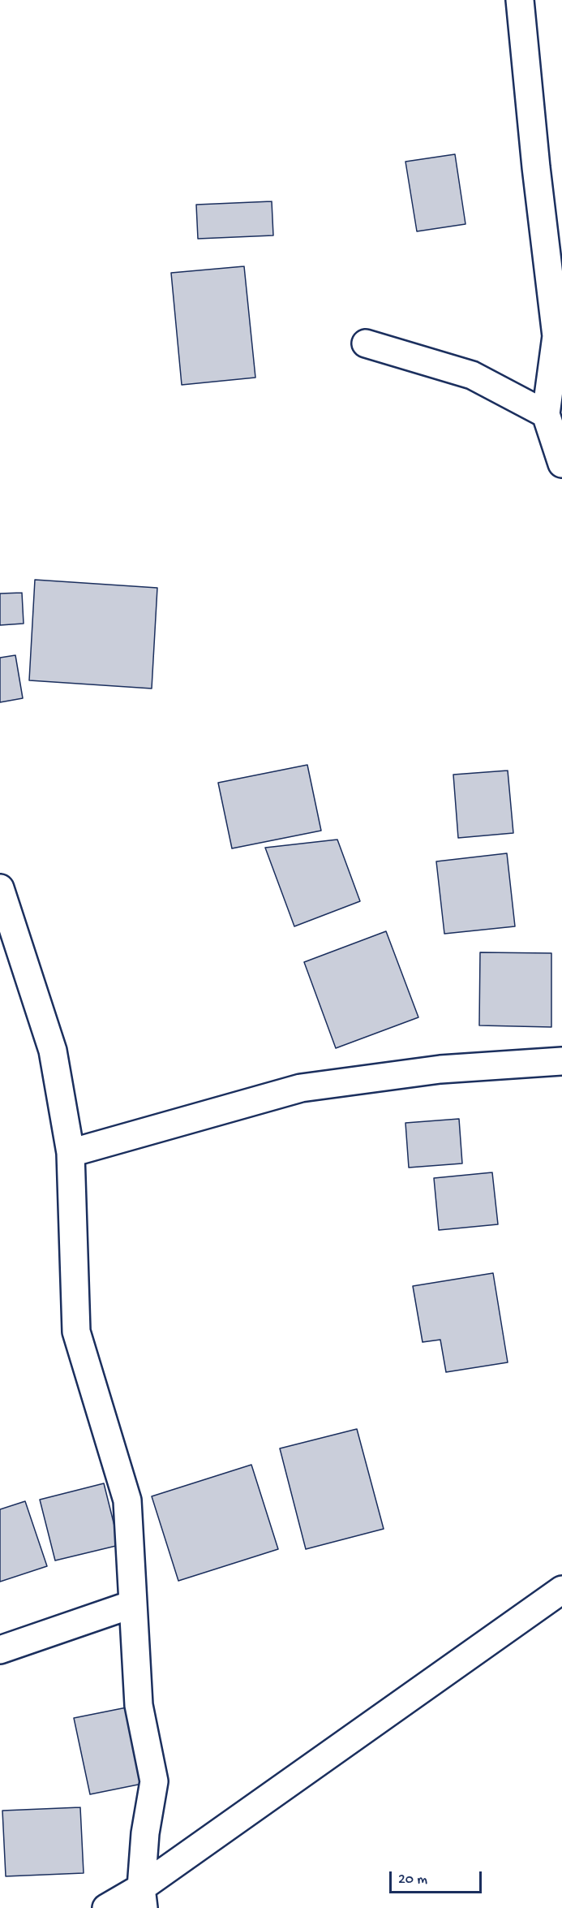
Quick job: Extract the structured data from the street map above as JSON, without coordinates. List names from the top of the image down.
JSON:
{
  "scale_bar": "20 m"
}
